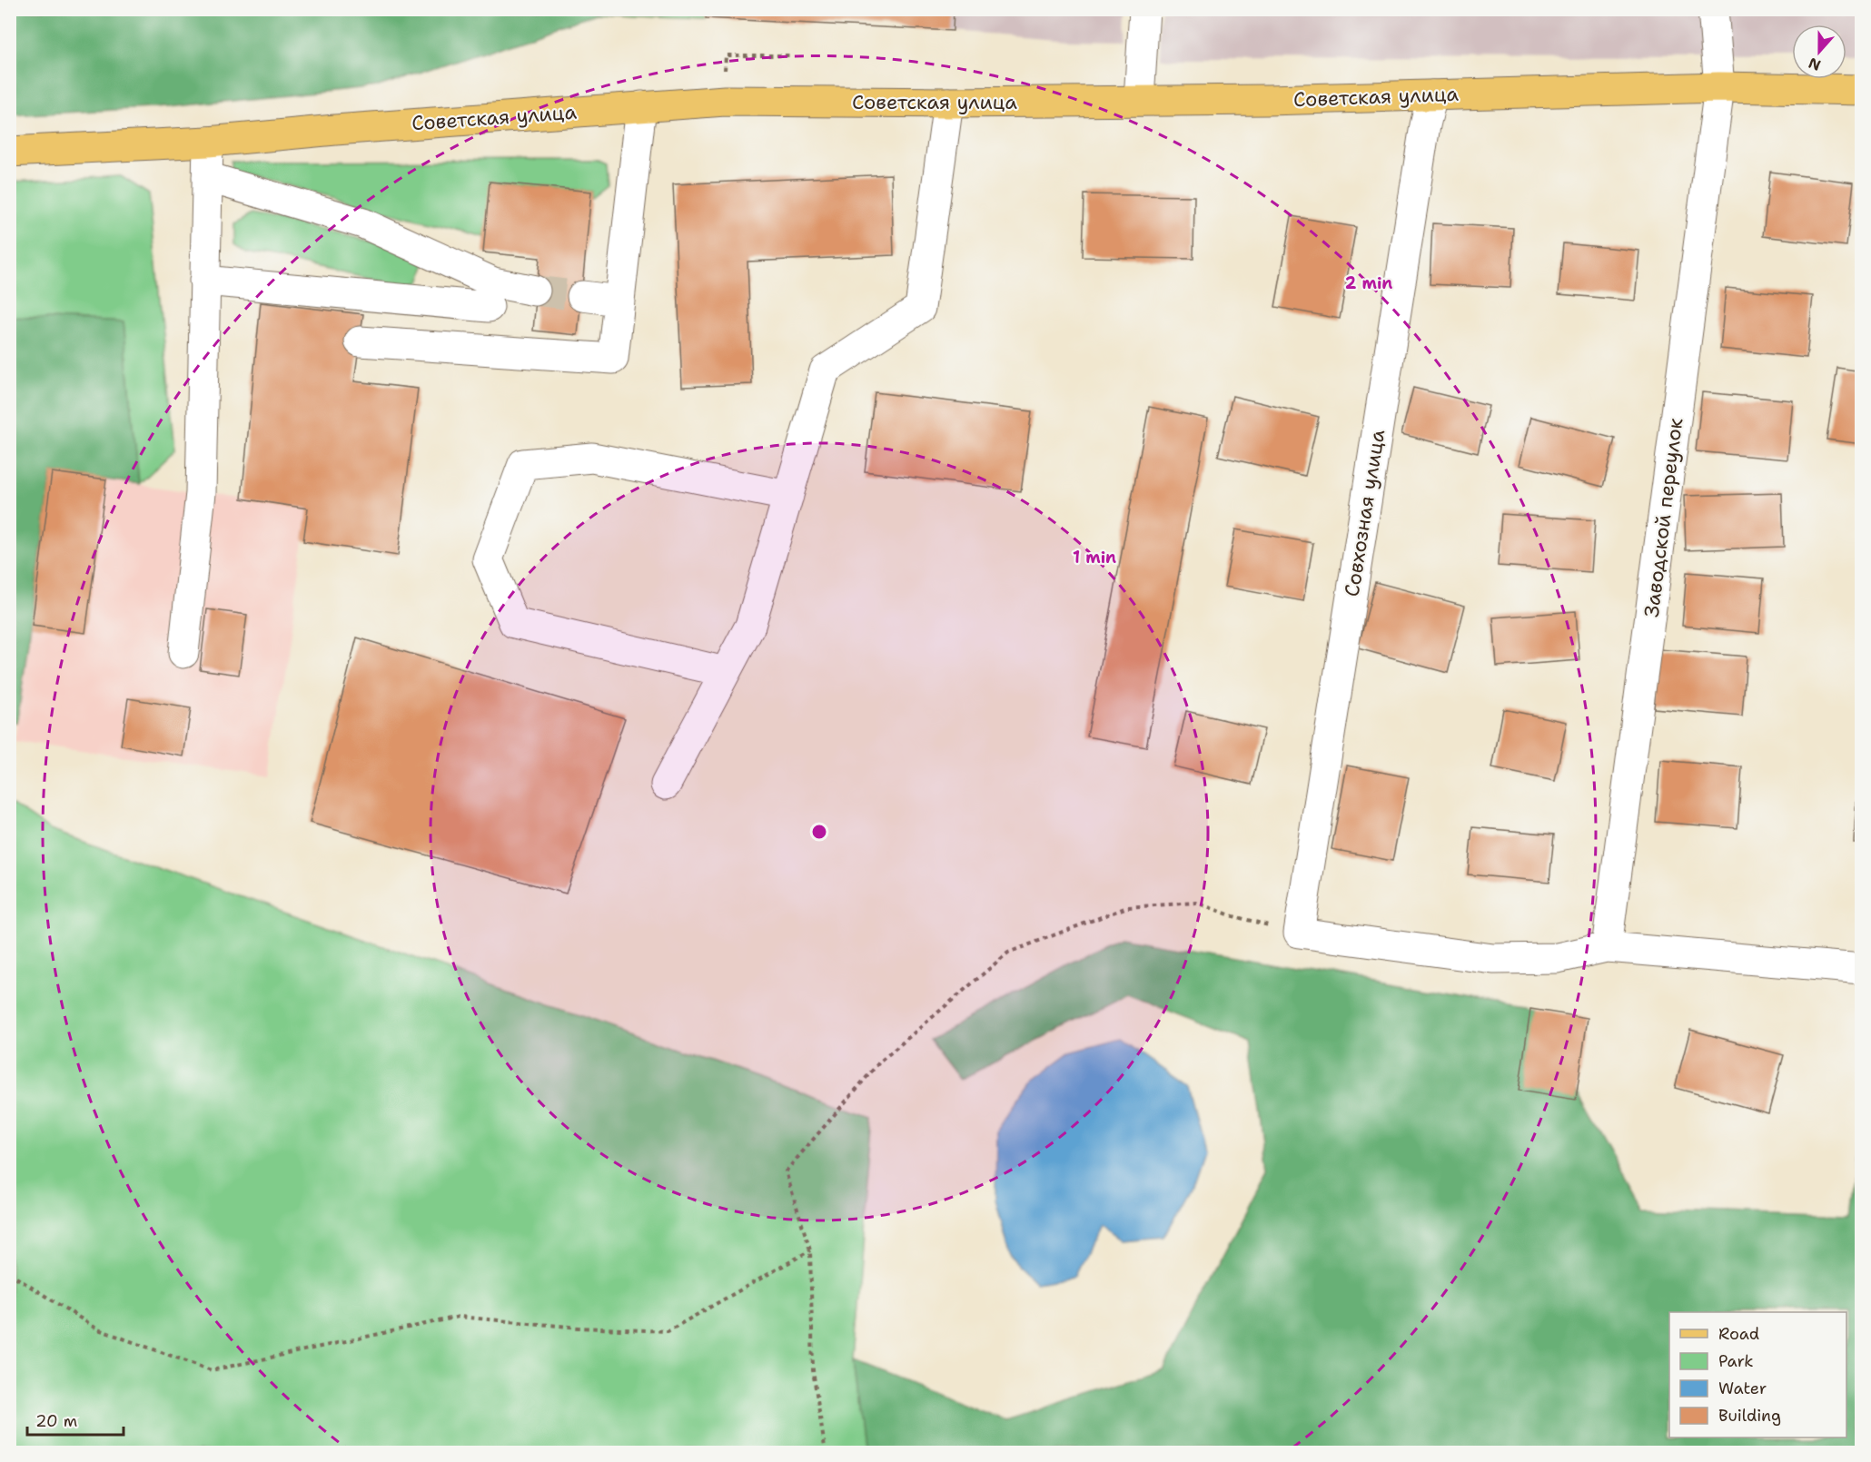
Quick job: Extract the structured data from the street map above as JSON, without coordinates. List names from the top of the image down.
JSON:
{
  "streets": {
    "main road": ["Советская улица"],
    "street": ["Совхозная улица", "Заводской переулок"]
  },
  "crossings": [
    ["Советская улица", "Совхозная улица"],
    ["Советская улица", "Заводской переулок"]
  ],
  "legend": [
    "Road",
    "Park",
    "Water",
    "Building"
  ],
  "scale_bar": "20 m",
  "north": "bottom",
  "rings": ["2 min", "1 min"]
}
